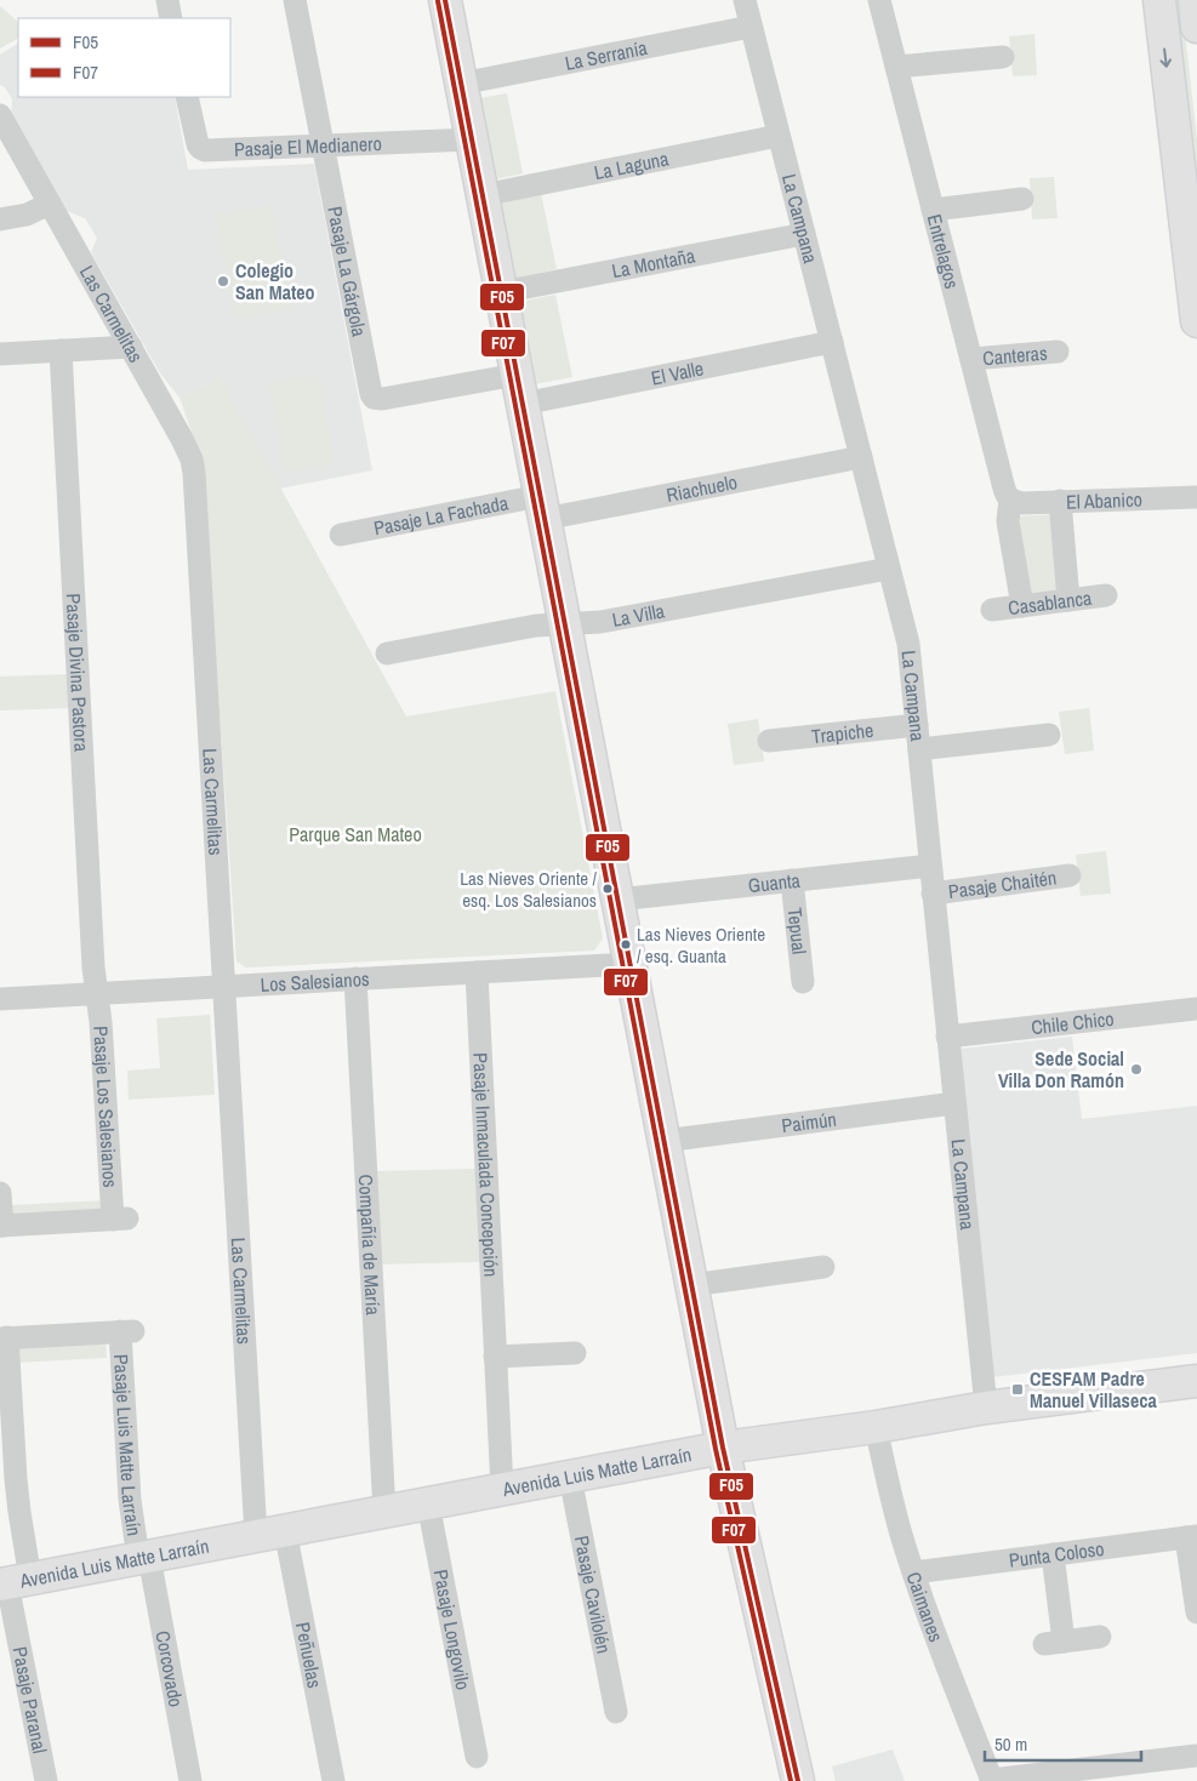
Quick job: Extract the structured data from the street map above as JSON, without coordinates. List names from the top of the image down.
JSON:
{
  "streets": {
    "street": [
      "La Serranía",
      "Pasaje El Medianero",
      "La Laguna",
      "La Campana",
      "Entrelagos",
      "La Montaña",
      "Pasaje La Gárgola",
      "Las Carmelitas",
      "Canteras",
      "El Valle",
      "Riachuelo",
      "El Abanico",
      "Pasaje La Fachada",
      "Casablanca",
      "La Villa",
      "Pasaje Divina Pastora",
      "Trapiche",
      "Guanta",
      "Pasaje Chaitén",
      "Tepual",
      "Los Salesianos",
      "Chile Chico",
      "Pasaje Los Salesianos",
      "Paimún",
      "Pasaje Inmaculada Concepción",
      "Compañía de María",
      "Pasaje Luis Matte Larraín",
      "Avenida Luis Matte Larraín",
      "Punta Coloso",
      "Pasaje Cavilolén",
      "Caimanes",
      "Pasaje Longovilo",
      "Peñuelas",
      "Corcovado",
      "Pasaje Paranal"
    ]
  },
  "crossings": [
    ["La Serranía", "La Campana"],
    ["Pasaje El Medianero", "Pasaje La Gárgola"],
    ["La Laguna", "La Campana"],
    ["La Campana", "La Montaña"],
    ["La Campana", "El Valle"],
    ["La Campana", "Riachuelo"],
    ["La Campana", "La Villa"],
    ["La Campana", "Trapiche"],
    ["La Campana", "Guanta"],
    ["La Campana", "Pasaje Chaitén"],
    ["La Campana", "Chile Chico"],
    ["La Campana", "Paimún"],
    ["La Campana", "Avenida Luis Matte Larraín"],
    ["Entrelagos", "Canteras"],
    ["Entrelagos", "El Abanico"],
    ["Pasaje La Gárgola", "El Valle"],
    ["Las Carmelitas", "Los Salesianos"],
    ["Las Carmelitas", "Avenida Luis Matte Larraín"],
    ["Las Carmelitas", "Peñuelas"],
    ["Riachuelo", "Pasaje La Fachada"],
    ["Pasaje Divina Pastora", "Los Salesianos"],
    ["Pasaje Divina Pastora", "Pasaje Los Salesianos"],
    ["Guanta", "Tepual"],
    ["Los Salesianos", "Pasaje Los Salesianos"],
    ["Los Salesianos", "Pasaje Inmaculada Concepción"],
    ["Los Salesianos", "Compañía de María"],
    ["Pasaje Inmaculada Concepción", "Avenida Luis Matte Larraín"],
    ["Compañía de María", "Avenida Luis Matte Larraín"],
    ["Pasaje Luis Matte Larraín", "Avenida Luis Matte Larraín"],
    ["Pasaje Luis Matte Larraín", "Corcovado"],
    ["Pasaje Luis Matte Larraín", "Pasaje Paranal"],
    ["Avenida Luis Matte Larraín", "Pasaje Cavilolén"],
    ["Avenida Luis Matte Larraín", "Caimanes"],
    ["Avenida Luis Matte Larraín", "Pasaje Longovilo"],
    ["Avenida Luis Matte Larraín", "Peñuelas"],
    ["Avenida Luis Matte Larraín", "Corcovado"],
    ["Avenida Luis Matte Larraín", "Pasaje Paranal"],
    ["Punta Coloso", "Caimanes"]
  ],
  "parks": ["Parque San Mateo"],
  "places": {
    "other": [
      "Colegio San Mateo",
      "Las Nieves Oriente / esq. Los Salesianos",
      "Las Nieves Oriente / esq. Guanta",
      "Sede Social Villa Don Ramón"
    ],
    "transit": ["CESFAM Padre Manuel Villaseca"]
  },
  "lines": ["transit line F05", "transit line F07"],
  "legend": ["F05", "F07"],
  "scale_bar": "50 m"
}
